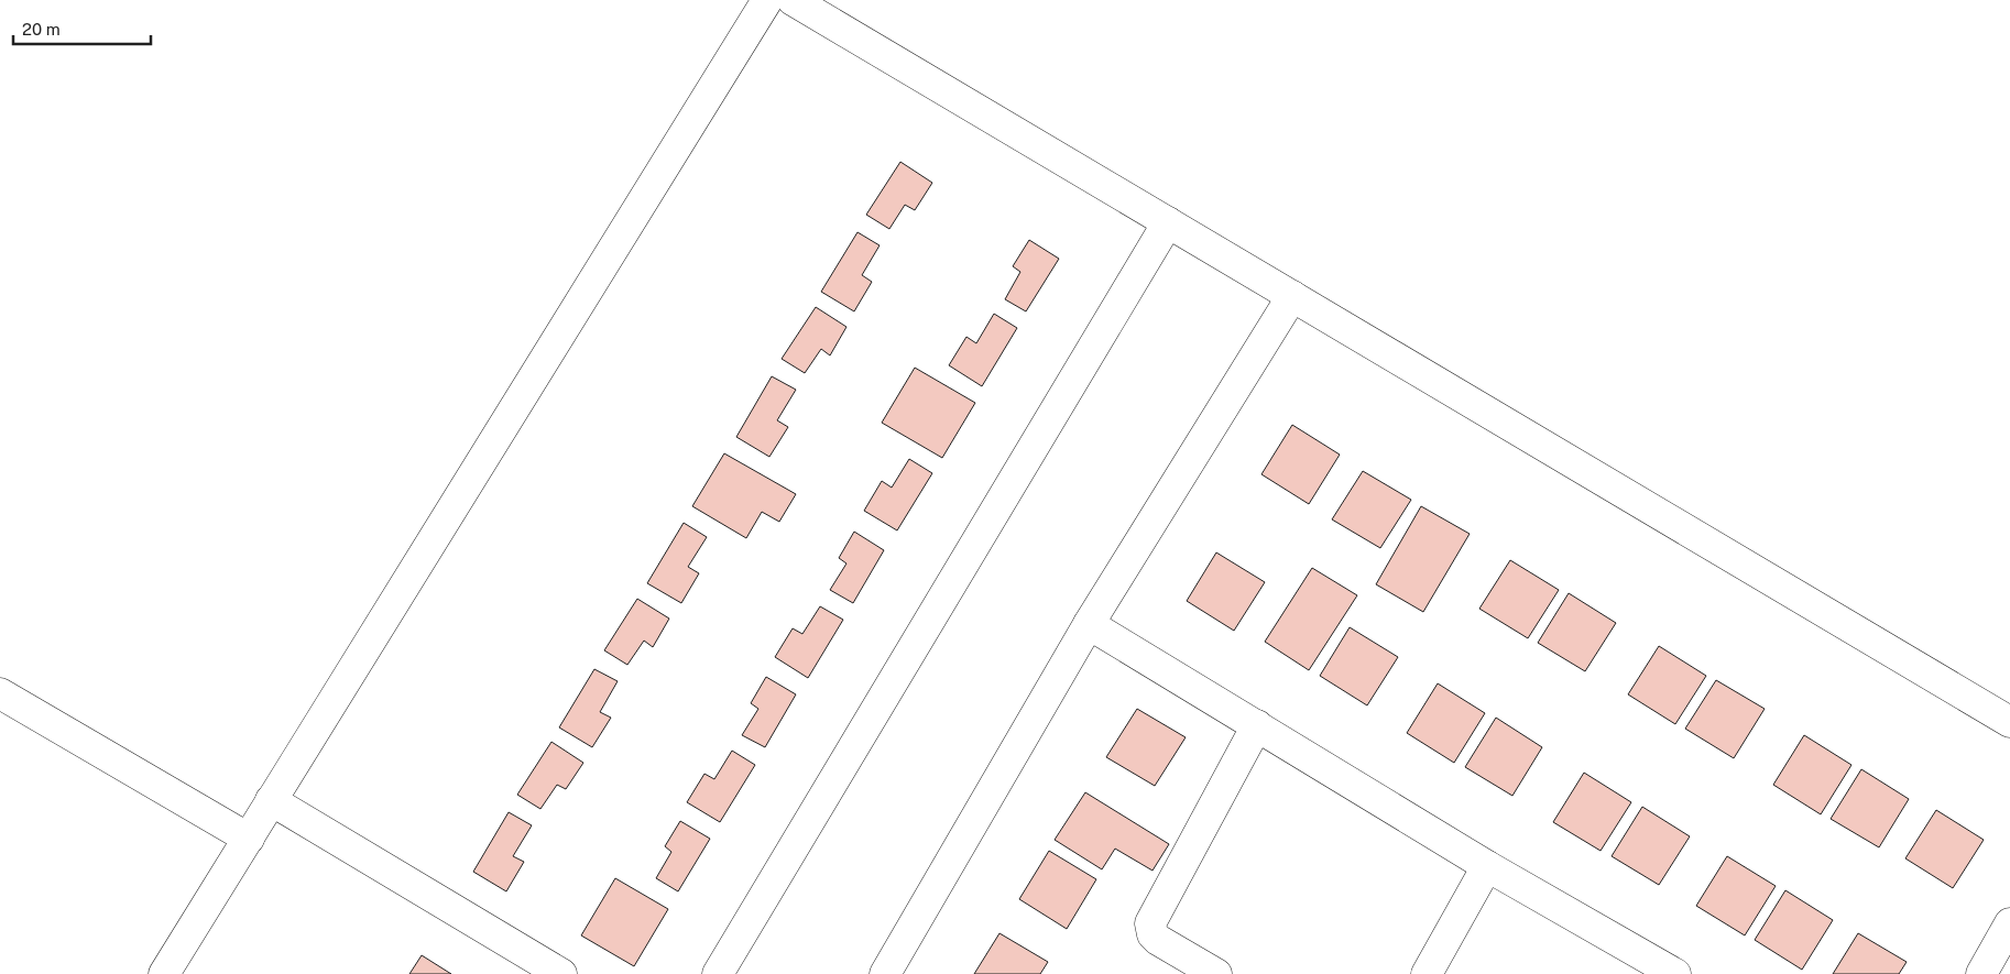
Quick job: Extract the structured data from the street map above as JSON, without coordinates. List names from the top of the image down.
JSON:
{
  "scale_bar": "20 m"
}
